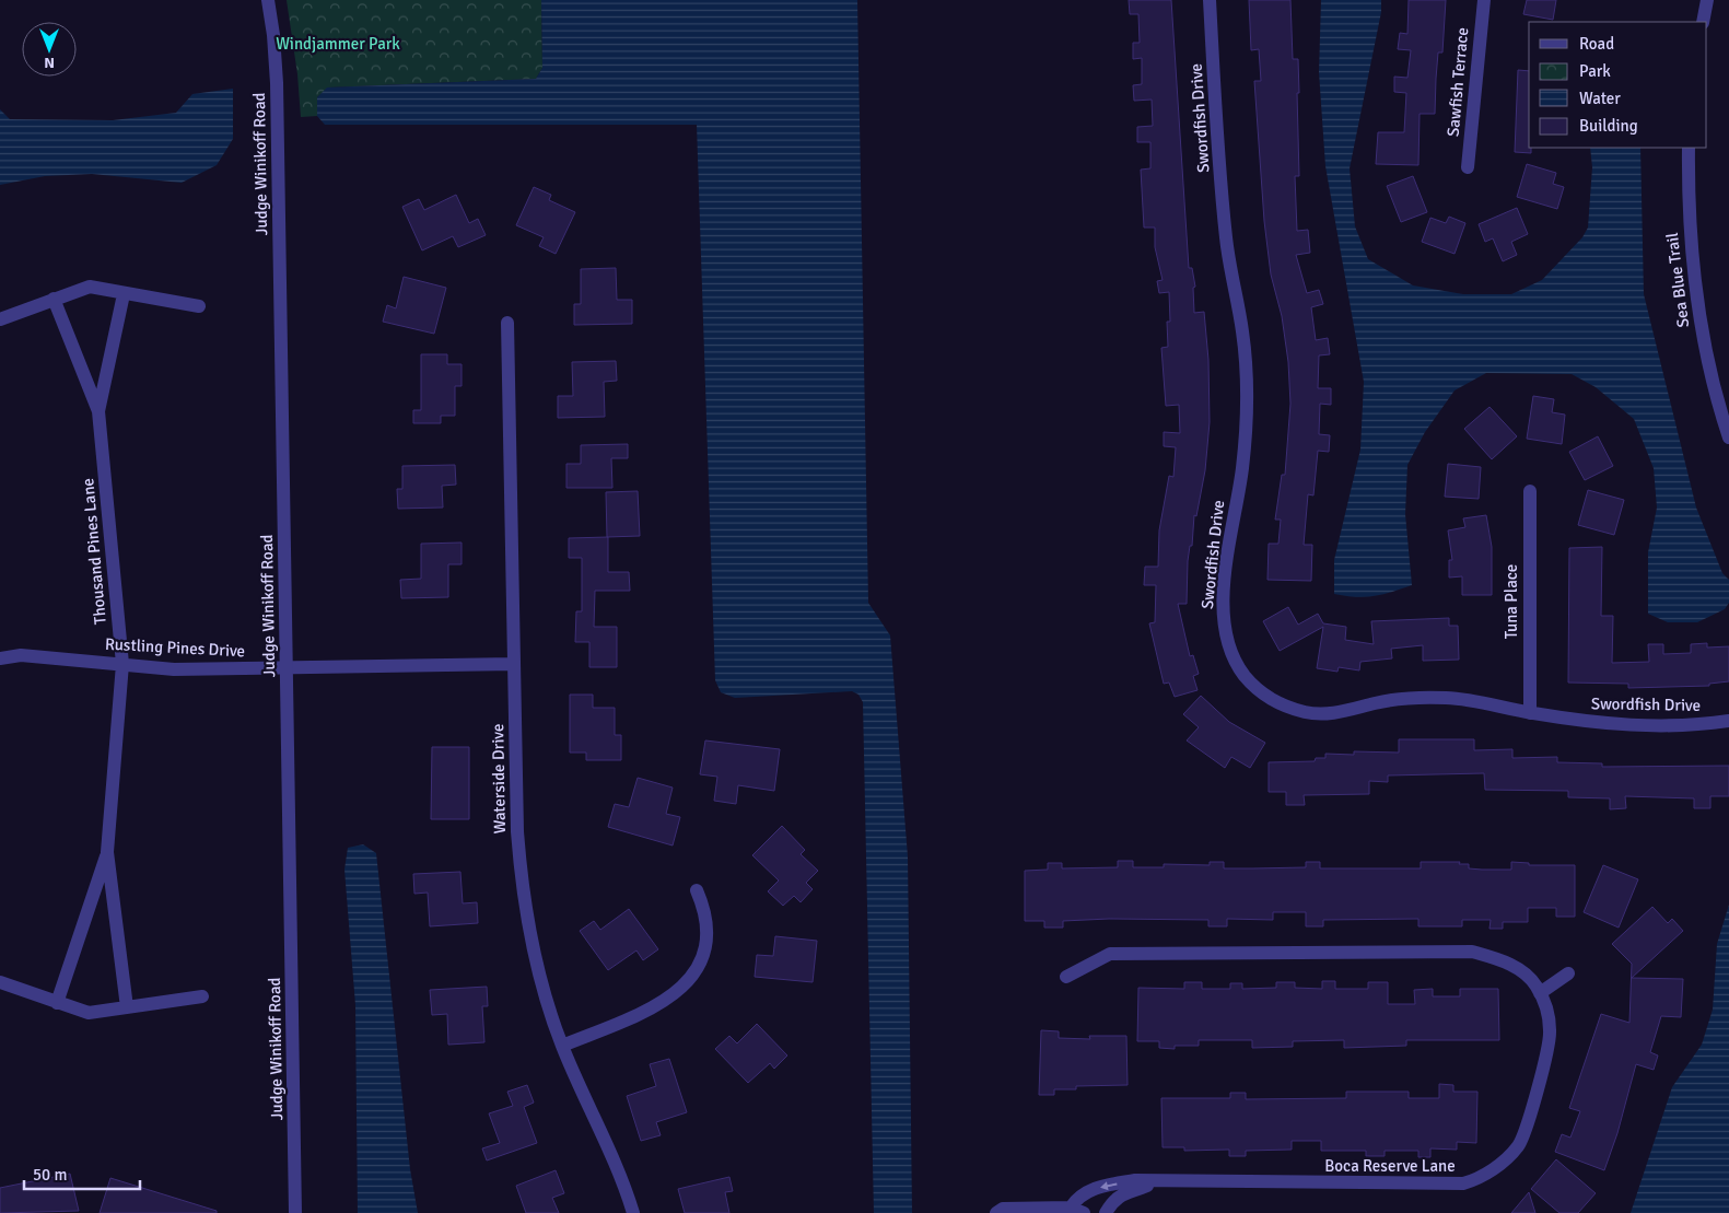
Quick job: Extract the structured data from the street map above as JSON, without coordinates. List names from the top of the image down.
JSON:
{
  "streets": {
    "street": [
      "Sawfish Terrace",
      "Swordfish Drive",
      "Judge Winikoff Road",
      "Sea Blue Trail",
      "Thousand Pines Lane",
      "Tuna Place",
      "Rustling Pines Drive",
      "Waterside Drive",
      "Boca Reserve Lane"
    ]
  },
  "crossings": [
    ["Swordfish Drive", "Tuna Place"],
    ["Judge Winikoff Road", "Rustling Pines Drive"],
    ["Thousand Pines Lane", "Rustling Pines Drive"],
    ["Rustling Pines Drive", "Waterside Drive"]
  ],
  "parks": ["Windjammer Park"],
  "legend": [
    "Road",
    "Park",
    "Water",
    "Building"
  ],
  "scale_bar": "50 m",
  "north": "bottom"
}
